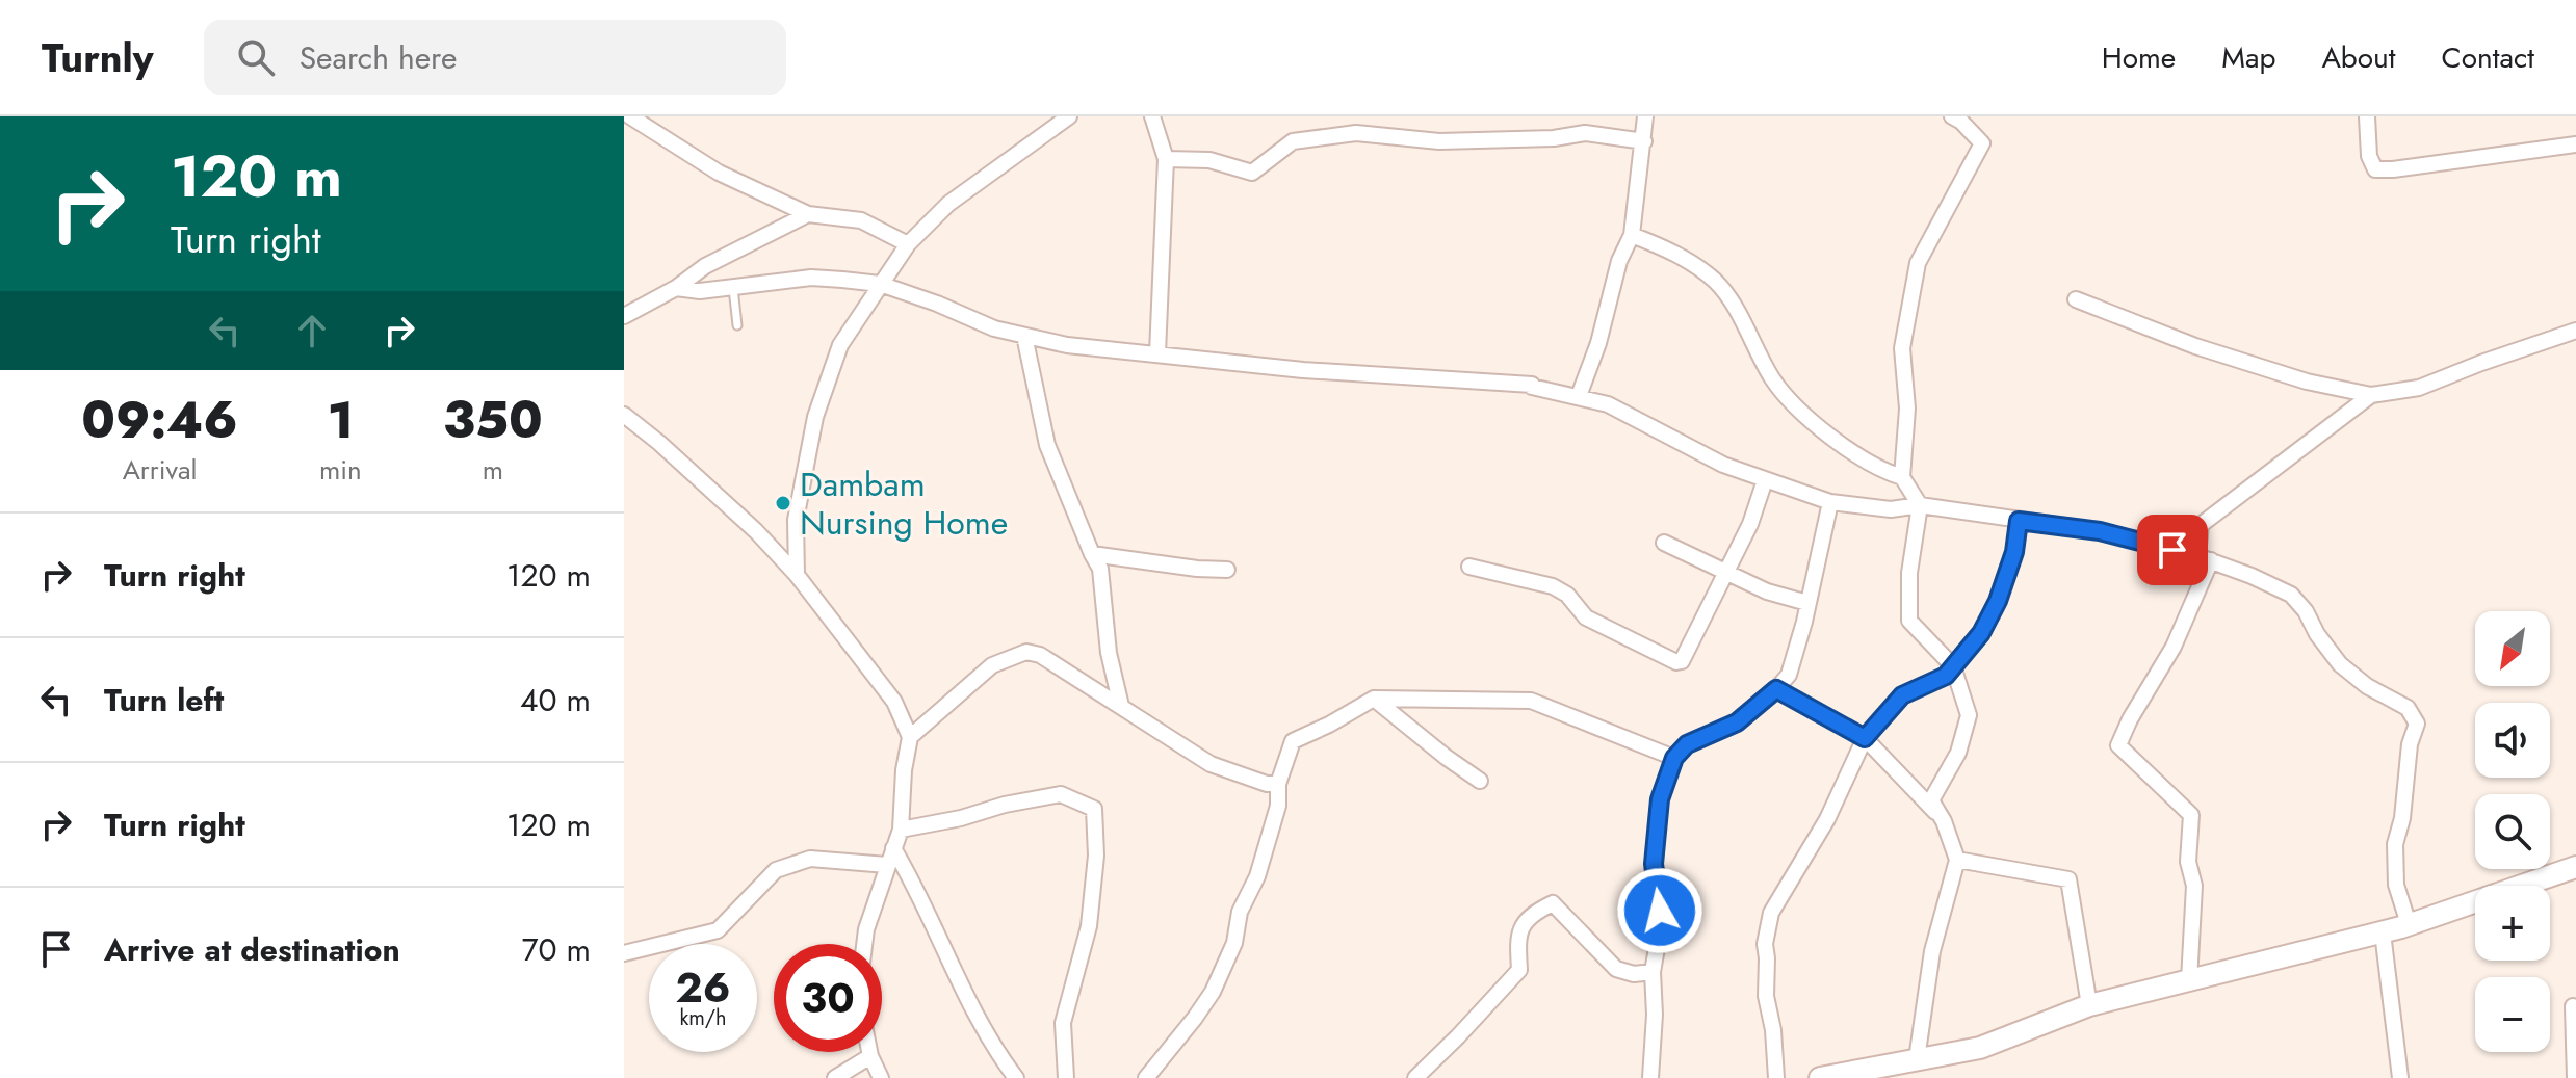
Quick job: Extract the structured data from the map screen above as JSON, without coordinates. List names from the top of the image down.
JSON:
{
  "places": ["Dambam Nursing Home"],
  "north": "bottom left",
  "page": {
    "header": "Turnly",
    "search": "Search here",
    "nav": [
      "Home",
      "Map",
      "About",
      "Contact"
    ],
    "turn": ["120 m", "Turn right"],
    "eta": [
      "09:46",
      "Arrival",
      "1",
      "min",
      "350",
      "m"
    ],
    "list": [
      {
        "name": "Turn right",
        "value": "120 m"
      },
      {
        "name": "Turn left",
        "value": "40 m"
      },
      {
        "name": "Turn right",
        "value": "120 m"
      },
      {
        "name": "Arrive at destination",
        "value": "70 m"
      }
    ],
    "map_buttons": ["+", "−"],
    "speed": "26 km/h",
    "limit": "30"
  }
}
